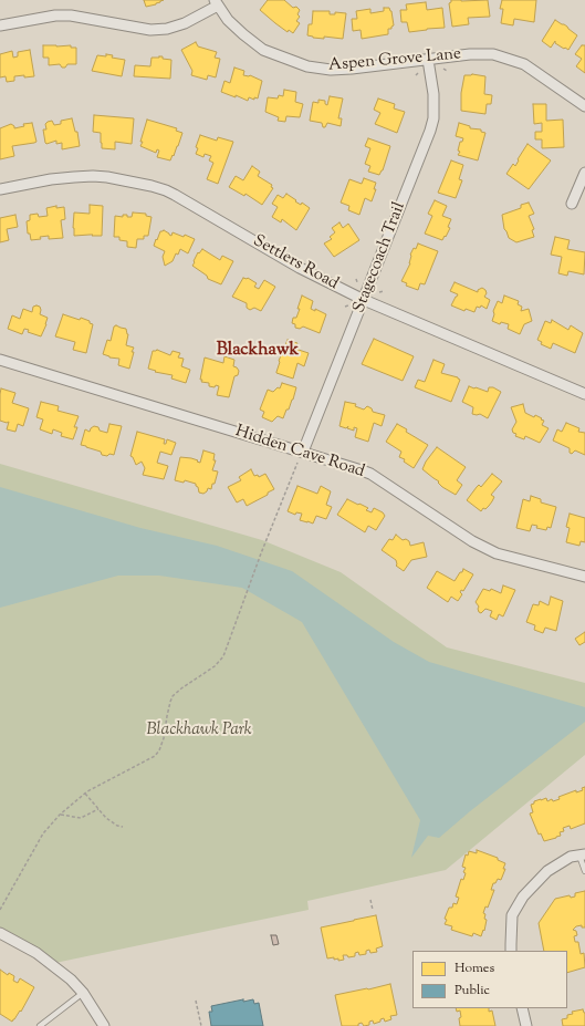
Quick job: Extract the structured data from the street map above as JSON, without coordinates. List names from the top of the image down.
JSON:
{
  "streets": {
    "street": [
      "Aspen Grove Lane",
      "Stagecoach Trail",
      "Settlers Road",
      "Hidden Cave Road"
    ]
  },
  "crossings": [
    ["Aspen Grove Lane", "Stagecoach Trail"],
    ["Stagecoach Trail", "Settlers Road"],
    ["Stagecoach Trail", "Hidden Cave Road"]
  ],
  "districts": ["Blackhawk"],
  "parks": ["Blackhawk Park"],
  "legend": ["Homes", "Public"]
}
